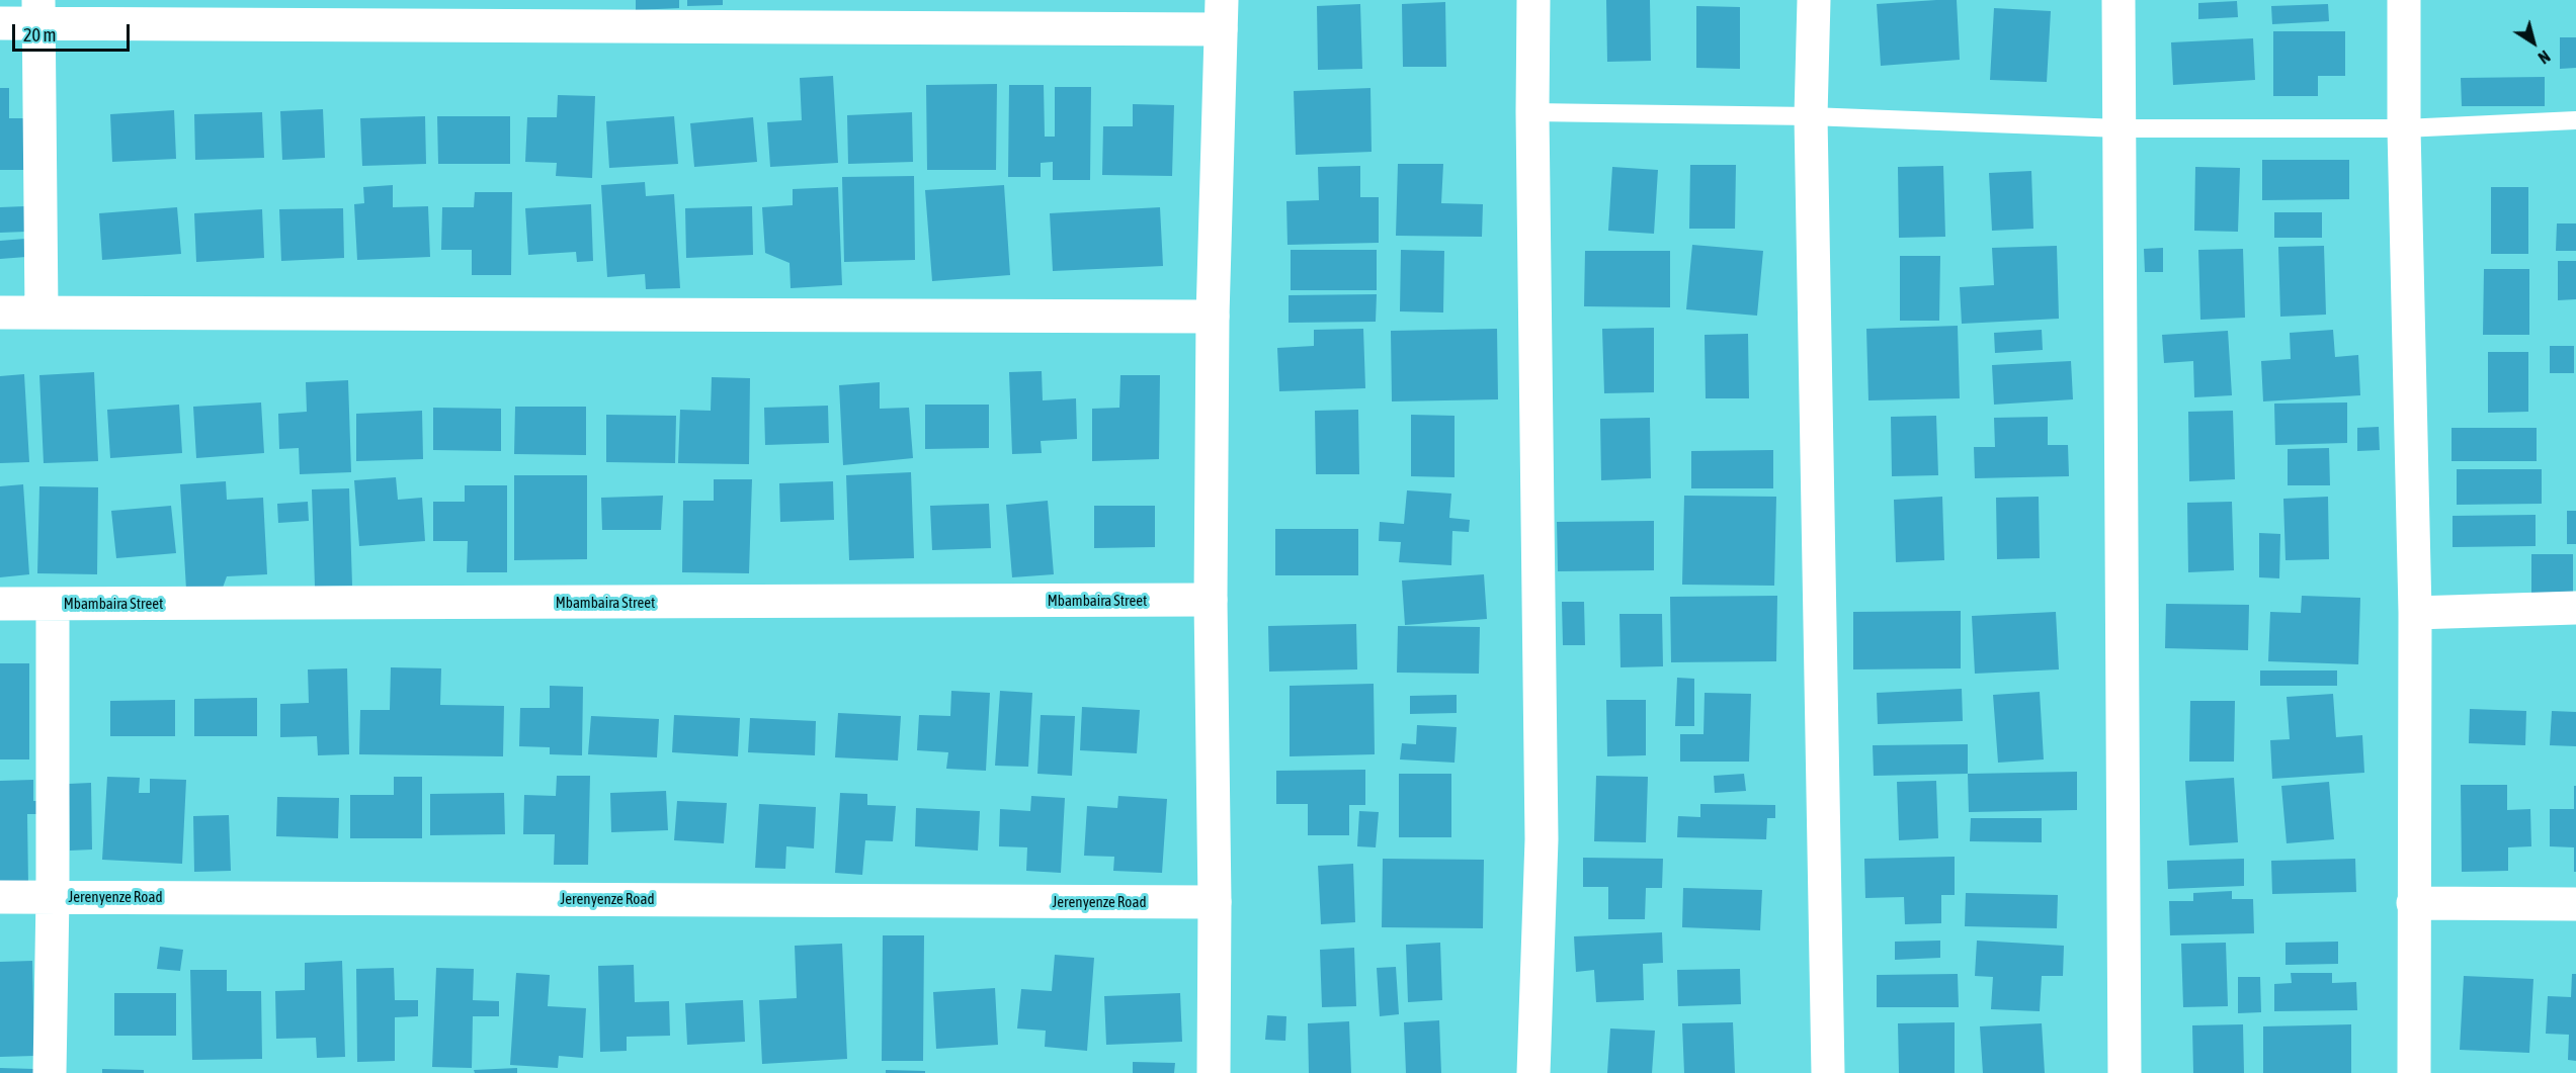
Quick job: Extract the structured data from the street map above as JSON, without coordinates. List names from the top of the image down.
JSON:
{
  "streets": {
    "street": ["Mbambaira Street", "Jerenyenze Road"]
  },
  "scale_bar": "20 m",
  "north": "bottom right"
}
